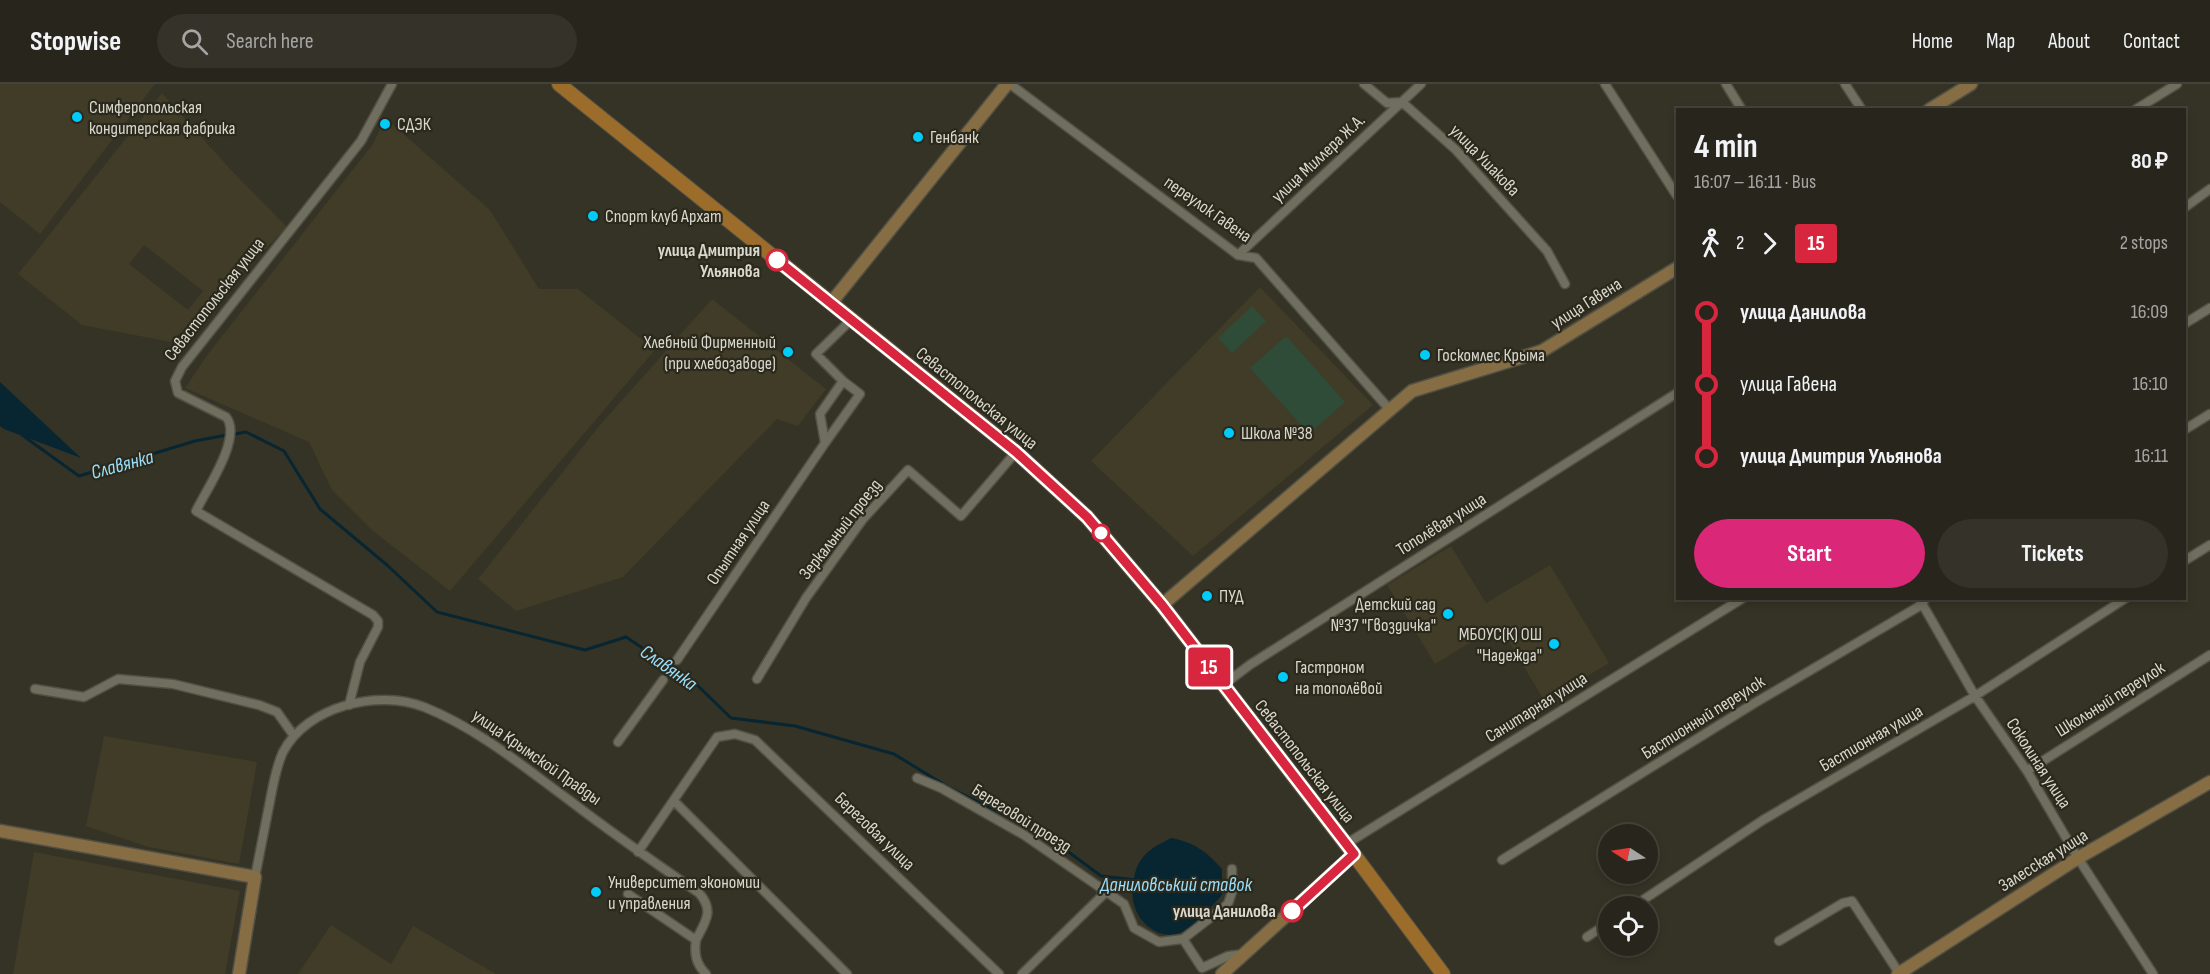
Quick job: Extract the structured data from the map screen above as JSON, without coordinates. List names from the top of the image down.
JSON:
{
  "streets": {
    "main road": ["Севастопольская улица"],
    "street": [
      "улица Миллера Ж.А.",
      "улица Ушакова",
      "переулок Гавена",
      "улица Гавена",
      "Тополёвая улица",
      "Зеркальный проезд",
      "Опытная улица",
      "Школьный переулок",
      "Санитарная улица",
      "Бастионный переулок",
      "Бастионная улица",
      "улица Крымской Правды",
      "Соколиная улица",
      "Береговой проезд",
      "Береговая улица",
      "Залесская улица"
    ]
  },
  "crossings": [
    ["улица Миллера Ж.А.", "улица Ушакова"],
    ["улица Миллера Ж.А.", "переулок Гавена"],
    ["переулок Гавена", "улица Гавена"],
    ["Севастопольская улица", "улица Гавена"],
    ["Севастопольская улица", "Тополёвая улица"],
    ["Севастопольская улица", "Зеркальный проезд"],
    ["Севастопольская улица", "Опытная улица"],
    ["Севастопольская улица", "Санитарная улица"],
    ["Севастопольская улица", "улица Крымской Правды"],
    ["Школьный переулок", "Соколиная улица"],
    ["Бастионный переулок", "Соколиная улица"],
    ["Бастионная улица", "Соколиная улица"],
    ["Соколиная улица", "Залесская улица"]
  ],
  "water": ["Славянка", "Даниловський ставок"],
  "places": [
    "Симферопольская кондитерская фабрика",
    "СДЭК",
    "Генбанк",
    "Спорт клуб Архат",
    "улица Дмитрия Ульянова",
    "Хлебный Фирменный (при хлебозаводе)",
    "Госкомлес Крыма",
    "Школа №38",
    "ПУД",
    "Детский сад №37 \"Гвоздичка\"",
    "МБОУС(К) ОШ \"Надежда\"",
    "Гастроном на тополёвой",
    "Университет экономии и управления",
    "улица Данилова"
  ],
  "lines": ["bus line 15"],
  "north": "left",
  "page": {
    "header": "Stopwise",
    "search": "Search here",
    "nav": [
      "Home",
      "Map",
      "About",
      "Contact"
    ],
    "on_map": "15",
    "heading": ["4 min", "16:07 – 16:11 · Bus", "80 ₽"],
    "legs": ["2", "15", "2 stops"],
    "list": [
      {
        "name": "улица Данилова",
        "value": "16:09"
      },
      {
        "name": "улица Гавена",
        "value": "16:10"
      },
      {
        "name": "улица Дмитрия Ульянова",
        "value": "16:11"
      }
    ],
    "buttons": ["Start", "Tickets"]
  }
}
